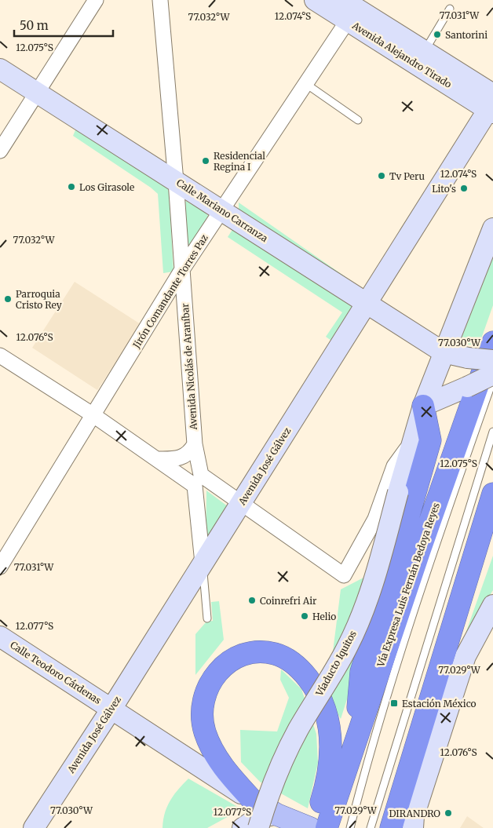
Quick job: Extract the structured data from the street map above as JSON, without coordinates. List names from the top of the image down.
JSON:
{
  "streets": {
    "highway": ["Vía Expresa Luis Fernán Bedoya Reyes"],
    "street": [
      "Avenida Alejandro Tirado",
      "Calle Mariano Carranza",
      "Jirón Comandante Torres Paz",
      "Avenida Nicolás de Araníbar",
      "Avenida José Gálvez",
      "Víaducto Iquitos",
      "Calle Teodoro Cárdenas"
    ]
  },
  "crossings": [
    ["Avenida Alejandro Tirado", "Jirón Comandante Torres Paz"],
    ["Avenida Alejandro Tirado", "Avenida José Gálvez"],
    ["Calle Mariano Carranza", "Jirón Comandante Torres Paz"],
    ["Calle Mariano Carranza", "Avenida Nicolás de Araníbar"],
    ["Calle Mariano Carranza", "Avenida José Gálvez"],
    ["Calle Mariano Carranza", "Víaducto Iquitos"],
    ["Jirón Comandante Torres Paz", "Avenida Nicolás de Araníbar"],
    ["Avenida Nicolás de Araníbar", "Avenida José Gálvez"],
    ["Avenida José Gálvez", "Calle Teodoro Cárdenas"]
  ],
  "places": {
    "other": [
      "Santorini",
      "Residencial Regina I",
      "Tv Peru",
      "Los Girasole",
      "Lito's",
      "Parroquia Cristo Rey",
      "Coinrefri Air",
      "Helio",
      "DIRANDRO"
    ],
    "transit": ["Estación México"]
  },
  "scale_bar": "50 m",
  "coordinates": [
    "77.031°W",
    "12.074°S",
    "77.032°W",
    "12.075°S",
    "12.076°S",
    "77.030°W",
    "12.077°S",
    "77.029°W"
  ]
}
